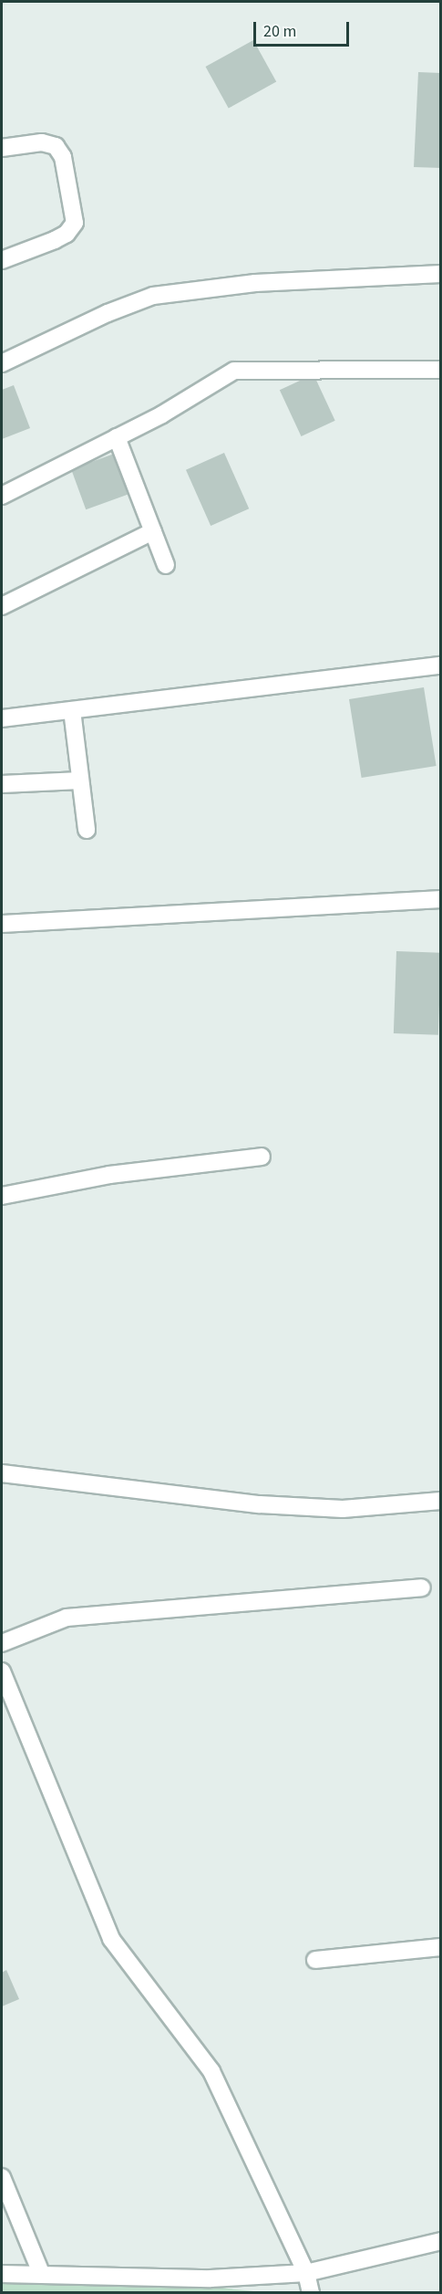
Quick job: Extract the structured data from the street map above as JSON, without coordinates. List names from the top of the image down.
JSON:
{
  "scale_bar": "20 m"
}
